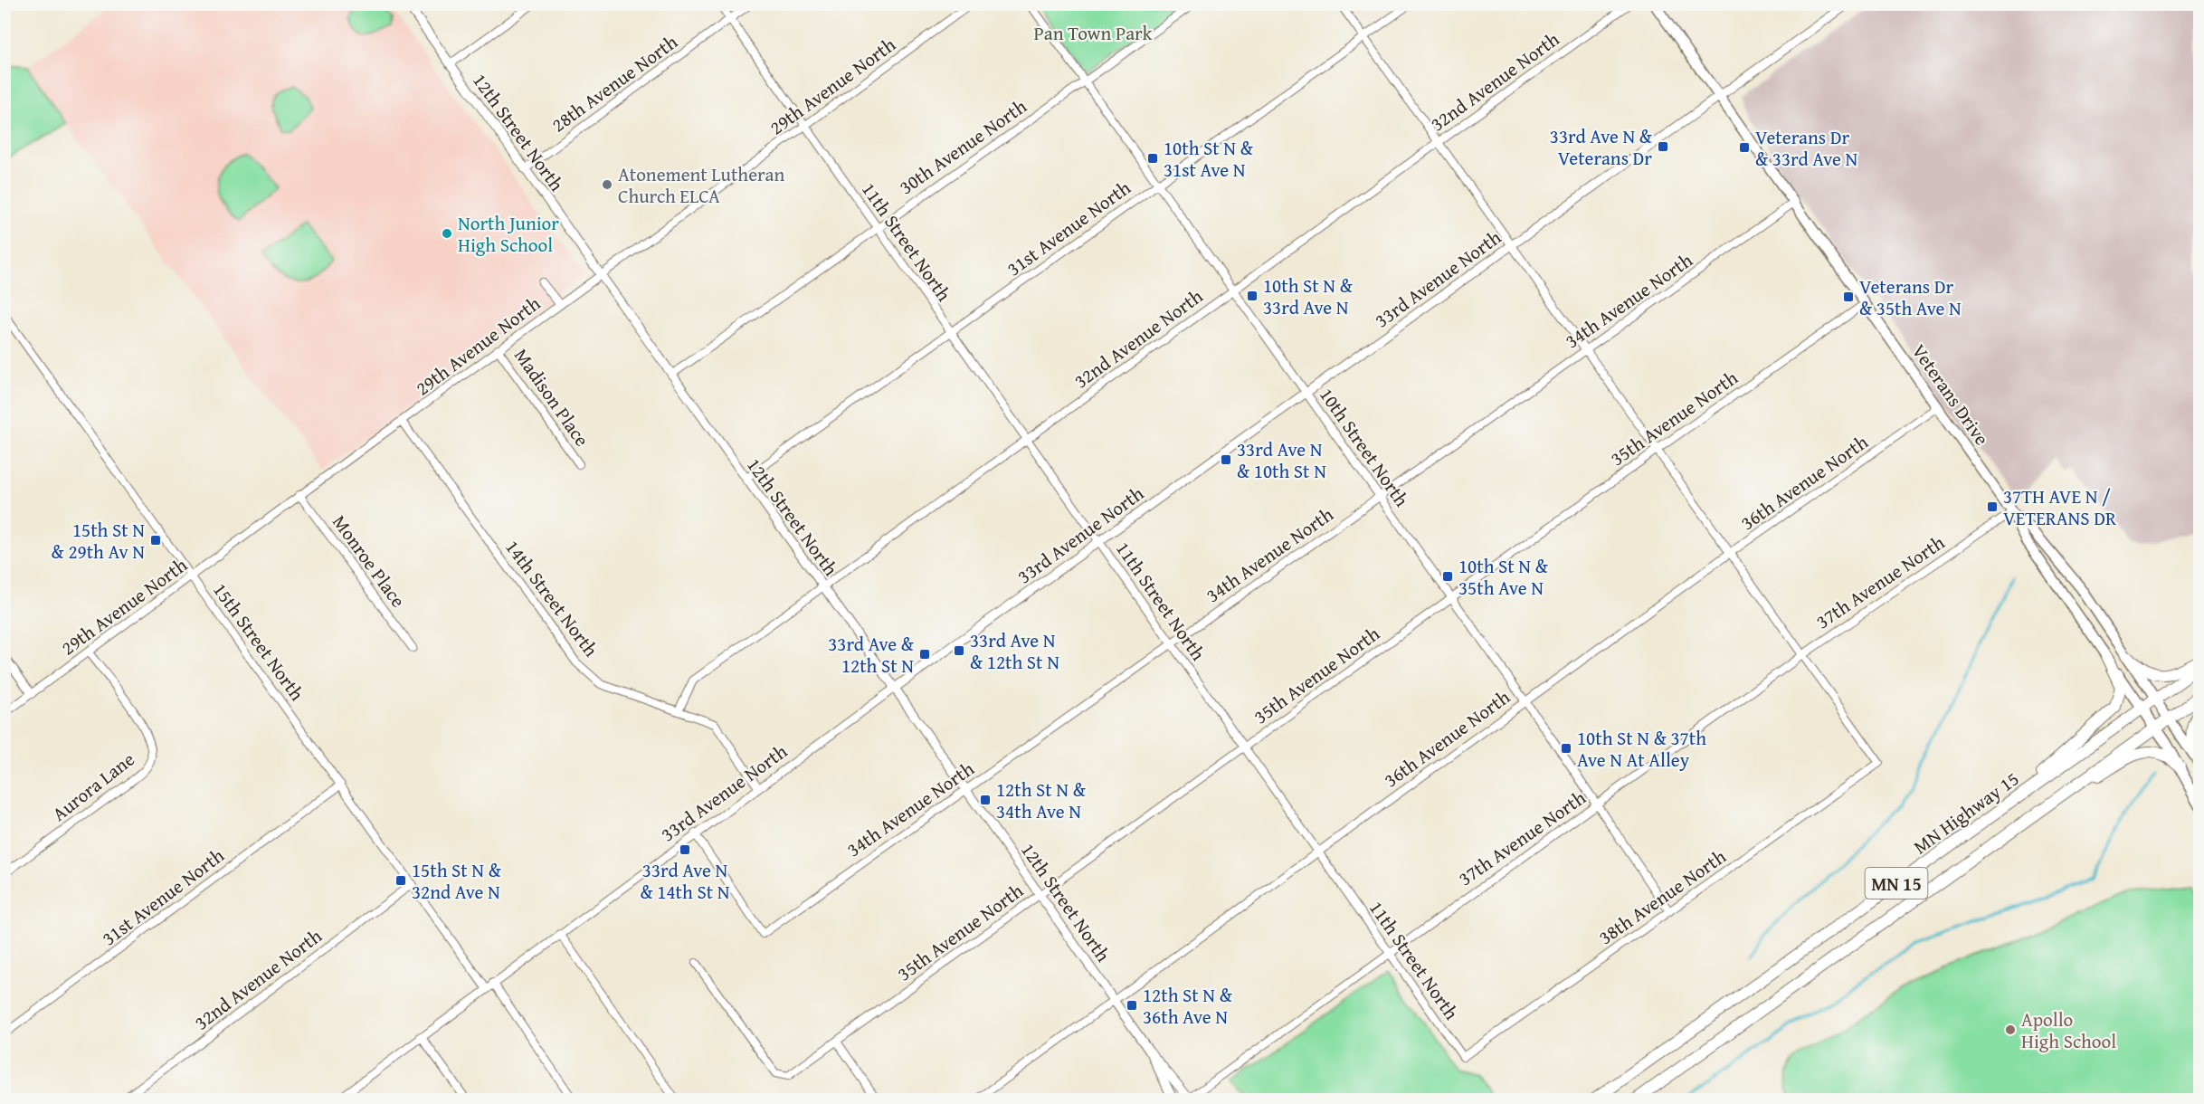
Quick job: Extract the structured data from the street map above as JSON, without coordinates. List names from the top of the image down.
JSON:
{
  "streets": {
    "highway": ["MN Highway 15", "MN 15"],
    "main road": ["Veterans Drive"],
    "street": [
      "32nd Avenue North",
      "28th Avenue North",
      "29th Avenue North",
      "12th Street North",
      "30th Avenue North",
      "31st Avenue North",
      "11th Street North",
      "33rd Avenue North",
      "34th Avenue North",
      "Madison Place",
      "35th Avenue North",
      "10th Street North",
      "36th Avenue North",
      "Monroe Place",
      "37th Avenue North",
      "14th Street North",
      "15th Street North",
      "Aurora Lane",
      "38th Avenue North"
    ]
  },
  "crossings": [
    ["32nd Avenue North", "12th Street North"],
    ["32nd Avenue North", "11th Street North"],
    ["32nd Avenue North", "10th Street North"],
    ["32nd Avenue North", "14th Street North"],
    ["32nd Avenue North", "15th Street North"],
    ["28th Avenue North", "12th Street North"],
    ["28th Avenue North", "11th Street North"],
    ["29th Avenue North", "12th Street North"],
    ["29th Avenue North", "11th Street North"],
    ["29th Avenue North", "Madison Place"],
    ["29th Avenue North", "Monroe Place"],
    ["29th Avenue North", "14th Street North"],
    ["29th Avenue North", "15th Street North"],
    ["29th Avenue North", "Aurora Lane"],
    ["12th Street North", "30th Avenue North"],
    ["12th Street North", "31st Avenue North"],
    ["12th Street North", "33rd Avenue North"],
    ["12th Street North", "34th Avenue North"],
    ["12th Street North", "35th Avenue North"],
    ["12th Street North", "36th Avenue North"],
    ["12th Street North", "37th Avenue North"],
    ["30th Avenue North", "11th Street North"],
    ["30th Avenue North", "10th Street North"],
    ["31st Avenue North", "11th Street North"],
    ["31st Avenue North", "10th Street North"],
    ["31st Avenue North", "15th Street North"],
    ["11th Street North", "33rd Avenue North"],
    ["11th Street North", "34th Avenue North"],
    ["11th Street North", "35th Avenue North"],
    ["11th Street North", "36th Avenue North"],
    ["11th Street North", "37th Avenue North"],
    ["11th Street North", "38th Avenue North"],
    ["33rd Avenue North", "34th Avenue North"],
    ["33rd Avenue North", "Veterans Drive"],
    ["33rd Avenue North", "10th Street North"],
    ["33rd Avenue North", "14th Street North"],
    ["33rd Avenue North", "15th Street North"],
    ["34th Avenue North", "Veterans Drive"],
    ["34th Avenue North", "10th Street North"],
    ["Veterans Drive", "35th Avenue North"],
    ["Veterans Drive", "36th Avenue North"],
    ["Veterans Drive", "37th Avenue North"],
    ["Veterans Drive", "MN Highway 15"],
    ["Veterans Drive", "MN 15"],
    ["35th Avenue North", "10th Street North"],
    ["10th Street North", "36th Avenue North"],
    ["10th Street North", "37th Avenue North"],
    ["10th Street North", "38th Avenue North"],
    ["37th Avenue North", "38th Avenue North"]
  ],
  "parks": ["Pan Town Park"],
  "places": {
    "transit": [
      "33rd Ave N & Veterans Dr",
      "Veterans Dr & 33rd Ave N",
      "10th St N & 31st Ave N",
      "10th St N & 33rd Ave N",
      "Veterans Dr & 35th Ave N",
      "33rd Ave N & 10th St N",
      "37TH AVE N / VETERANS DR",
      "15th St N & 29th Av N",
      "10th St N & 35th Ave N",
      "33rd Ave N & 12th St N",
      "33rd Ave & 12th St N",
      "10th St N & 37th Ave N At Alley",
      "12th St N & 34th Ave N",
      "33rd Ave N & 14th St N",
      "15th St N & 32nd Ave N",
      "12th St N & 36th Ave N"
    ],
    "other": ["Atonement Lutheran Church ELCA", "North Junior High School", "Apollo High School"]
  }
}
